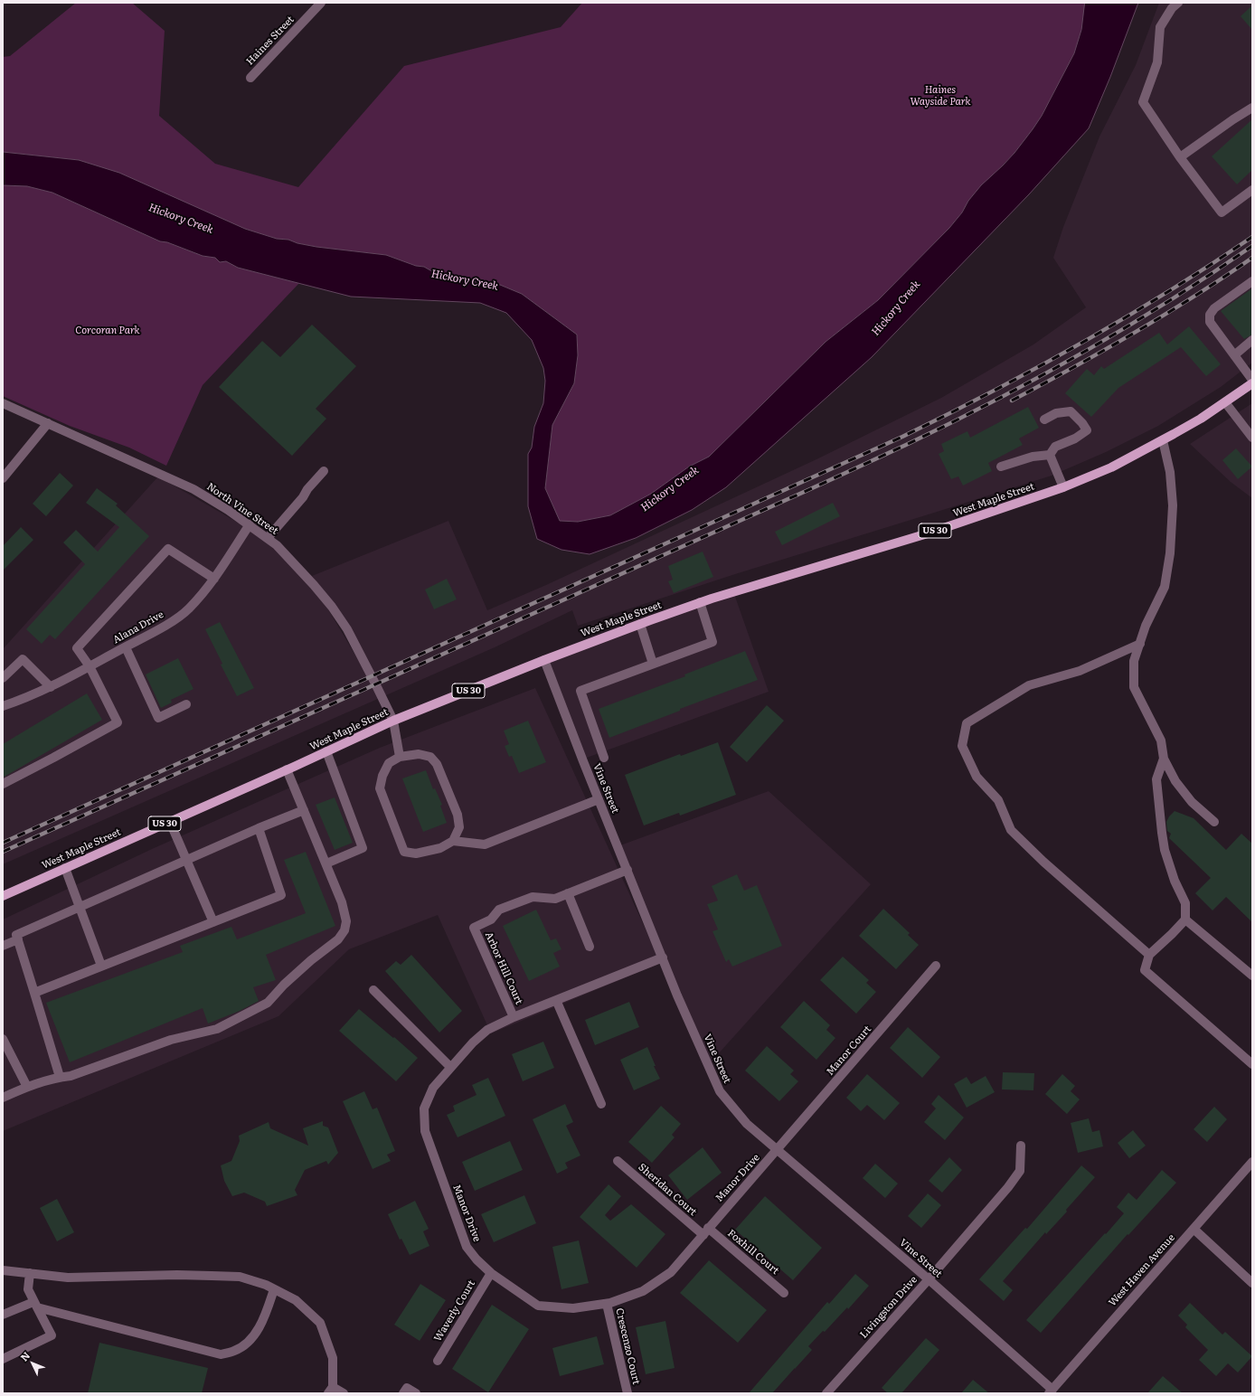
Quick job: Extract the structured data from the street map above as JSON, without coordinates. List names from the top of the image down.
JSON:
{
  "streets": {
    "main road": ["West Maple Street", "US 30"],
    "street": [
      "Haines Street",
      "North Vine Street",
      "Alana Drive",
      "Vine Street",
      "Arbor Hill Court",
      "Manor Court",
      "Manor Drive",
      "Sheridan Court",
      "Foxhill Court",
      "West Haven Avenue",
      "Livingston Drive",
      "Waverly Court",
      "Crescenzo Court"
    ]
  },
  "crossings": [
    ["West Maple Street", "North Vine Street"],
    ["West Maple Street", "Vine Street"],
    ["North Vine Street", "Alana Drive"],
    ["Vine Street", "Manor Court"],
    ["Vine Street", "Manor Drive"],
    ["Vine Street", "West Haven Avenue"],
    ["Vine Street", "Livingston Drive"],
    ["Arbor Hill Court", "Manor Drive"],
    ["Manor Court", "Manor Drive"],
    ["Manor Drive", "Sheridan Court"],
    ["Manor Drive", "Foxhill Court"],
    ["Manor Drive", "Waverly Court"],
    ["Manor Drive", "Crescenzo Court"],
    ["Sheridan Court", "Foxhill Court"]
  ],
  "water": ["Hickory Creek"],
  "parks": ["Haines Wayside Park", "Corcoran Park"],
  "north": "top left"
}
